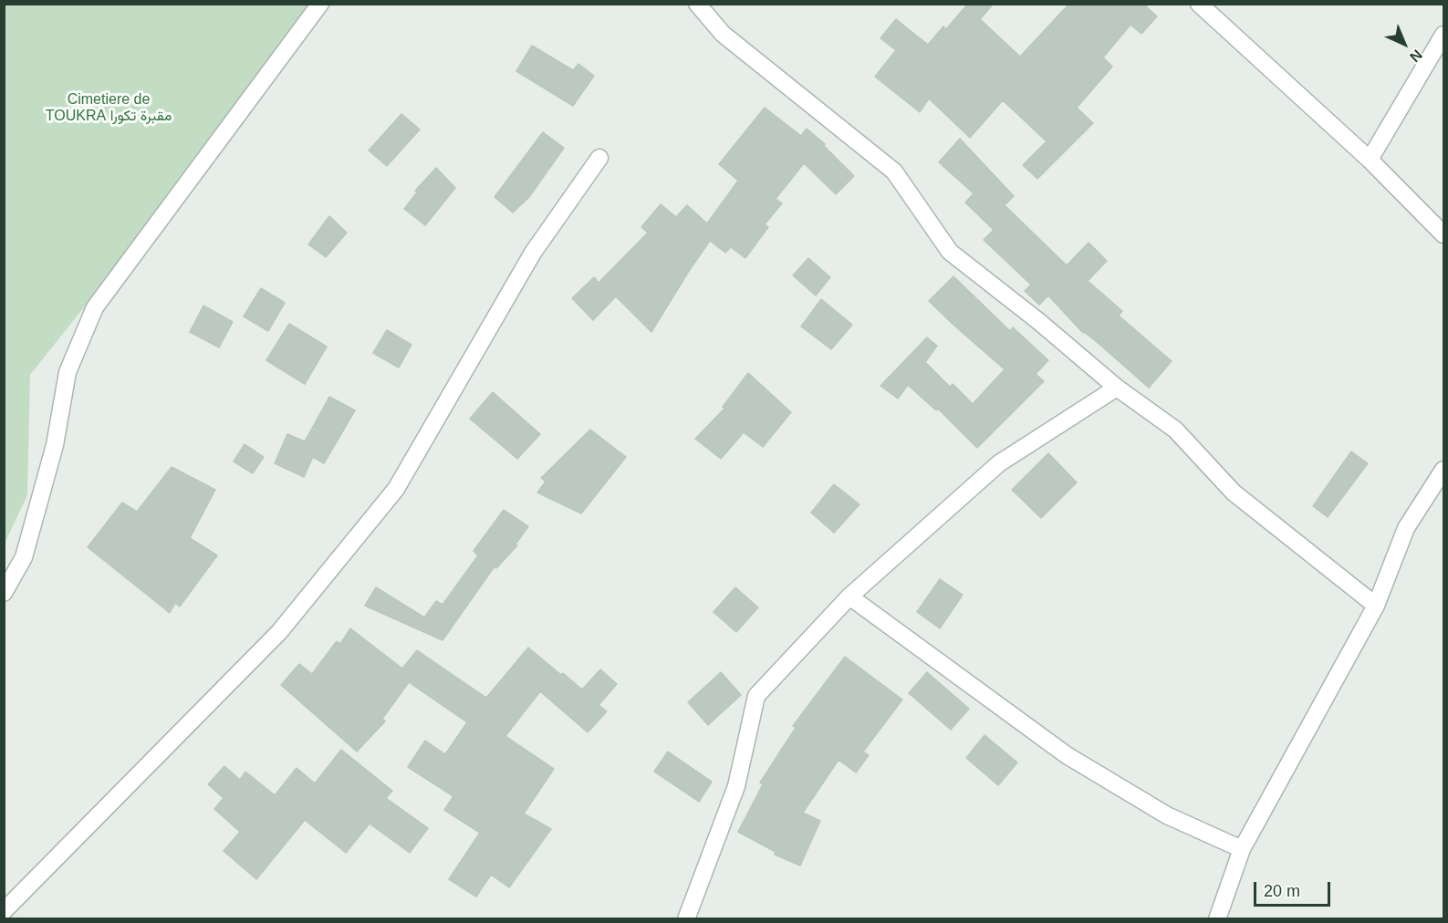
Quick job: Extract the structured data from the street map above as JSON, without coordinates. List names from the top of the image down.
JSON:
{
  "parks": ["Cimetiere de TOUKRA مقبرة تكورا"],
  "scale_bar": "20 m",
  "north": "bottom right"
}
